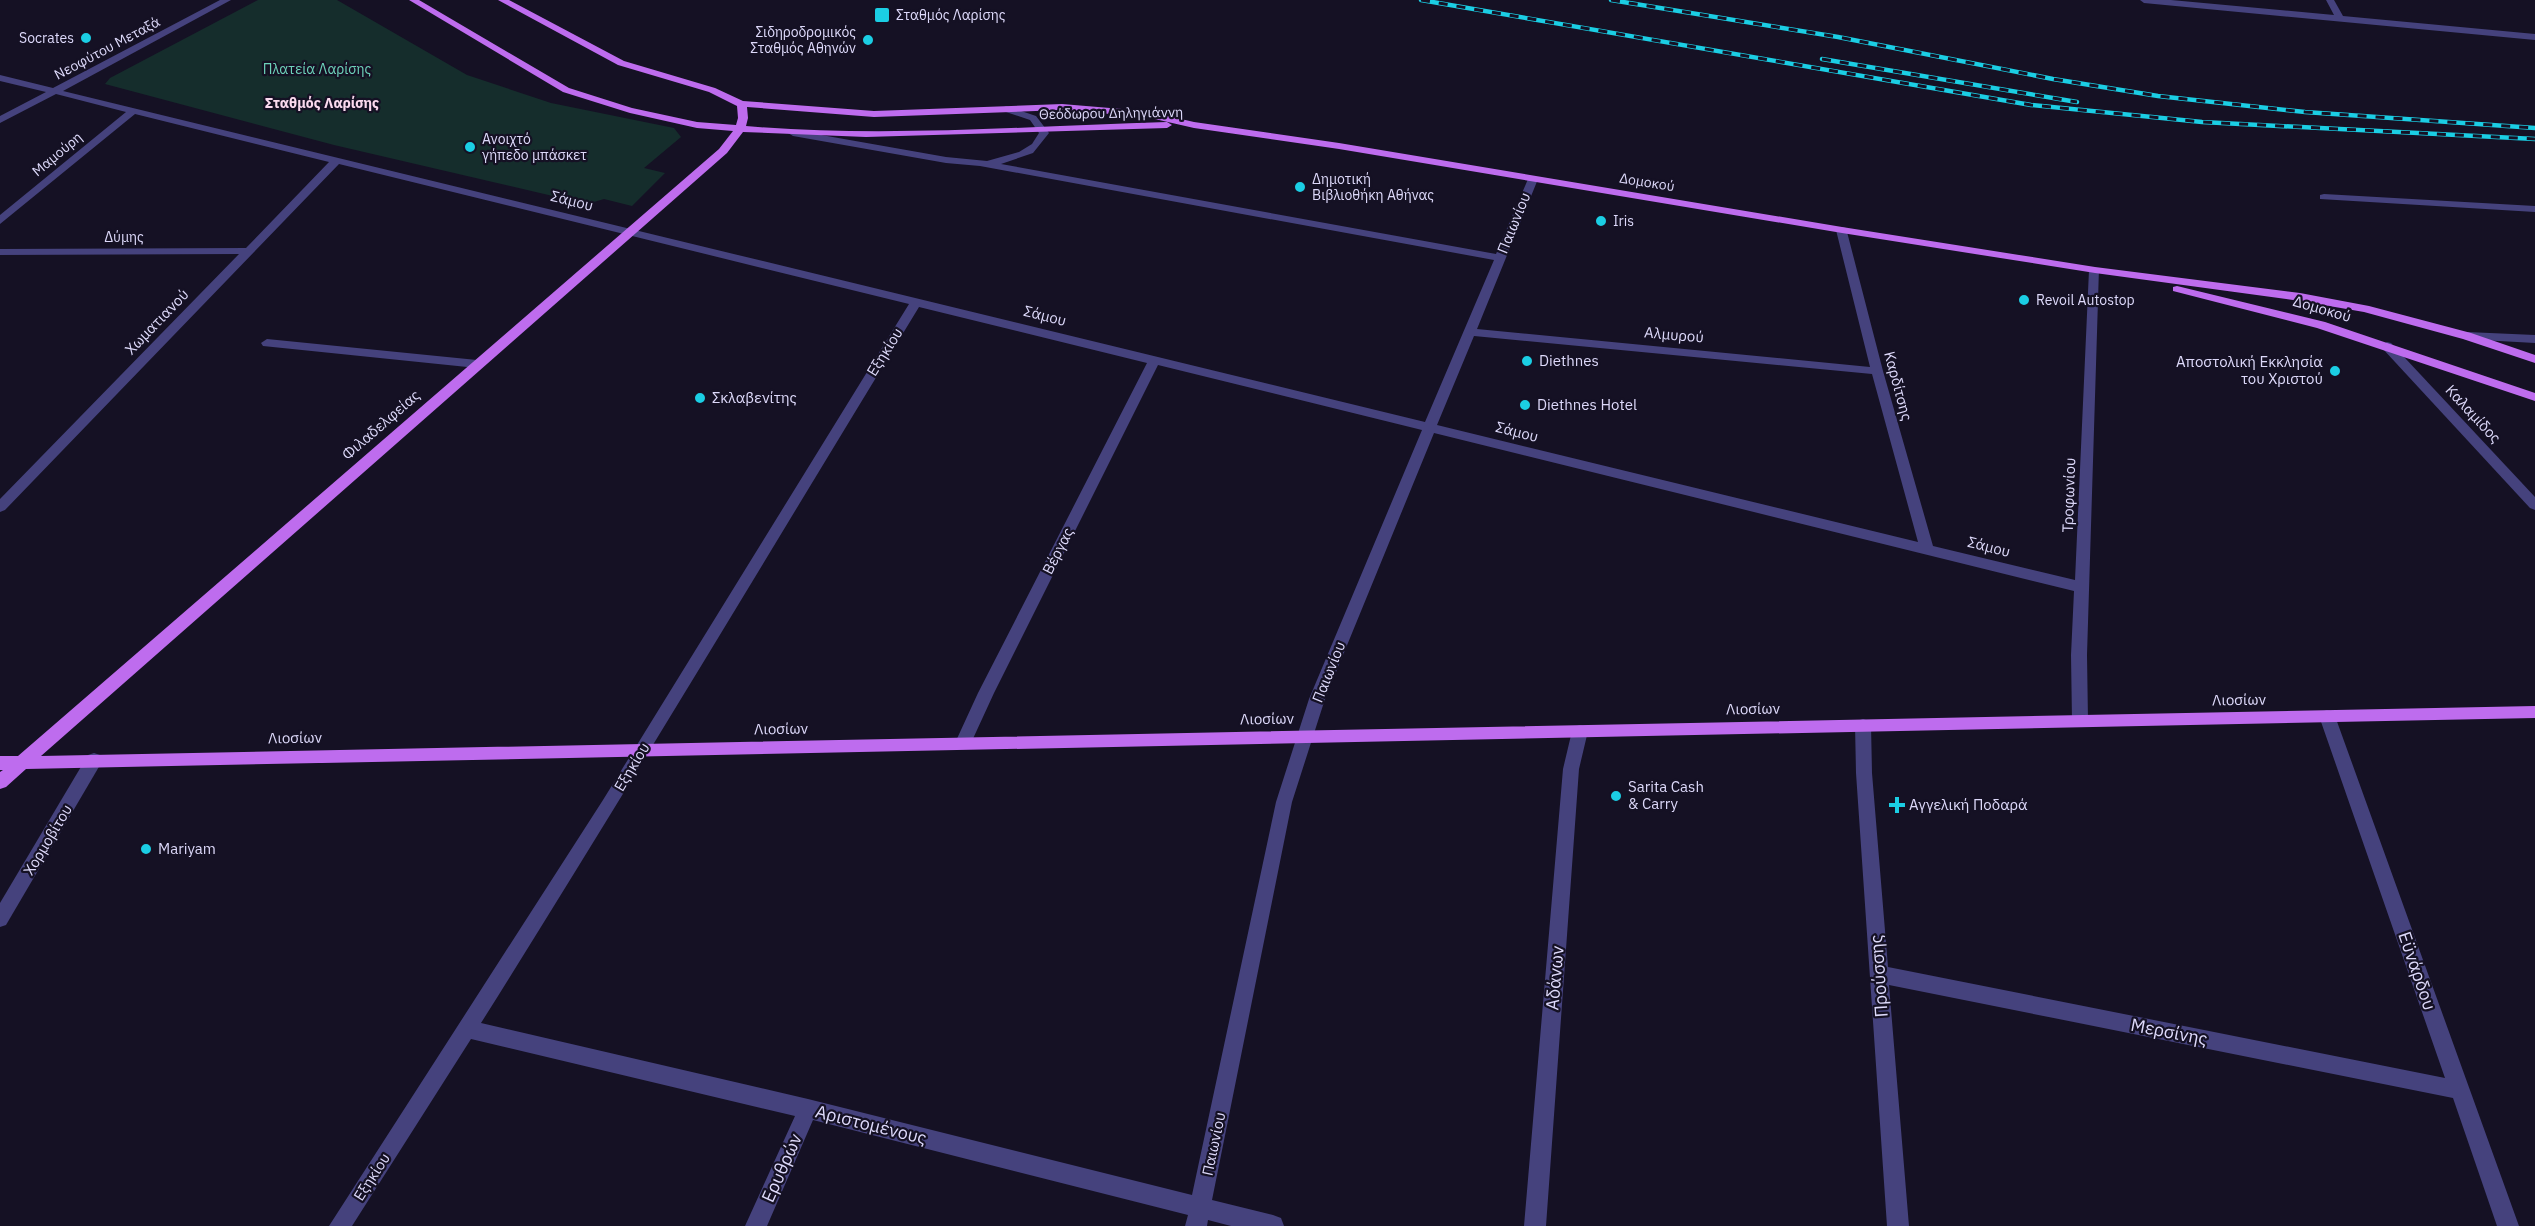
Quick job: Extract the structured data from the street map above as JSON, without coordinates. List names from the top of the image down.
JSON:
{
  "streets": {
    "main road": [
      "Θεόδωρου Δηληγιάννη",
      "Δομοκού",
      "Φιλαδελφείας",
      "Λιοσίων"
    ],
    "street": [
      "Νεοφύτου Μεταξά",
      "Μαμούρη",
      "Σάμου",
      "Παιωνίου",
      "Δύμης",
      "Χωματιανού",
      "Αλμυρού",
      "Εξηκίου",
      "Καρδίτσης",
      "Καλαμίδος",
      "Τροφωνίου",
      "Βέργας",
      "Χορμοβίτου",
      "Εϋνάρδου",
      "Προύσσης",
      "Αδάνων",
      "Μερσίνης",
      "Αριστομένους",
      "Ερυθρών"
    ]
  },
  "crossings": [
    ["Νεοφύτου Μεταξά", "Σάμου"],
    ["Θεόδωρου Δηληγιάννη", "Δομοκού"],
    ["Θεόδωρου Δηληγιάννη", "Φιλαδελφείας"],
    ["Μαμούρη", "Σάμου"],
    ["Δομοκού", "Παιωνίου"],
    ["Δομοκού", "Καρδίτσης"],
    ["Δομοκού", "Καλαμίδος"],
    ["Δομοκού", "Τροφωνίου"],
    ["Σάμου", "Παιωνίου"],
    ["Σάμου", "Χωματιανού"],
    ["Σάμου", "Εξηκίου"],
    ["Σάμου", "Καρδίτσης"],
    ["Σάμου", "Φιλαδελφείας"],
    ["Σάμου", "Τροφωνίου"],
    ["Σάμου", "Βέργας"],
    ["Παιωνίου", "Αλμυρού"],
    ["Παιωνίου", "Λιοσίων"],
    ["Παιωνίου", "Αριστομένους"],
    ["Δύμης", "Χωματιανού"],
    ["Αλμυρού", "Καρδίτσης"],
    ["Εξηκίου", "Λιοσίων"],
    ["Εξηκίου", "Αριστομένους"],
    ["Φιλαδελφείας", "Λιοσίων"],
    ["Τροφωνίου", "Λιοσίων"],
    ["Βέργας", "Λιοσίων"],
    ["Λιοσίων", "Χορμοβίτου"],
    ["Λιοσίων", "Εϋνάρδου"],
    ["Λιοσίων", "Προύσσης"],
    ["Λιοσίων", "Αδάνων"],
    ["Εϋνάρδου", "Μερσίνης"],
    ["Προύσσης", "Μερσίνης"],
    ["Αριστομένους", "Ερυθρών"]
  ],
  "districts": ["Σταθμός Λαρίσης"],
  "parks": ["Πλατεία Λαρίσης"],
  "places": {
    "transit": ["Σταθμός Λαρίσης"],
    "other": [
      "Socrates",
      "Σιδηροδρομικός Σταθμός Αθηνών",
      "Ανοιχτό γήπεδο μπάσκετ",
      "Δημοτική Βιβλιοθήκη Αθήνας",
      "Iris",
      "Revoil Autostop",
      "Diethnes",
      "Αποστολική Εκκλησία του Χριστού",
      "Σκλαβενίτης",
      "Diethnes Hotel",
      "Sarita Cash & Carry",
      "Mariyam"
    ],
    "health": ["Αγγελική Ποδαρά"]
  }
}
